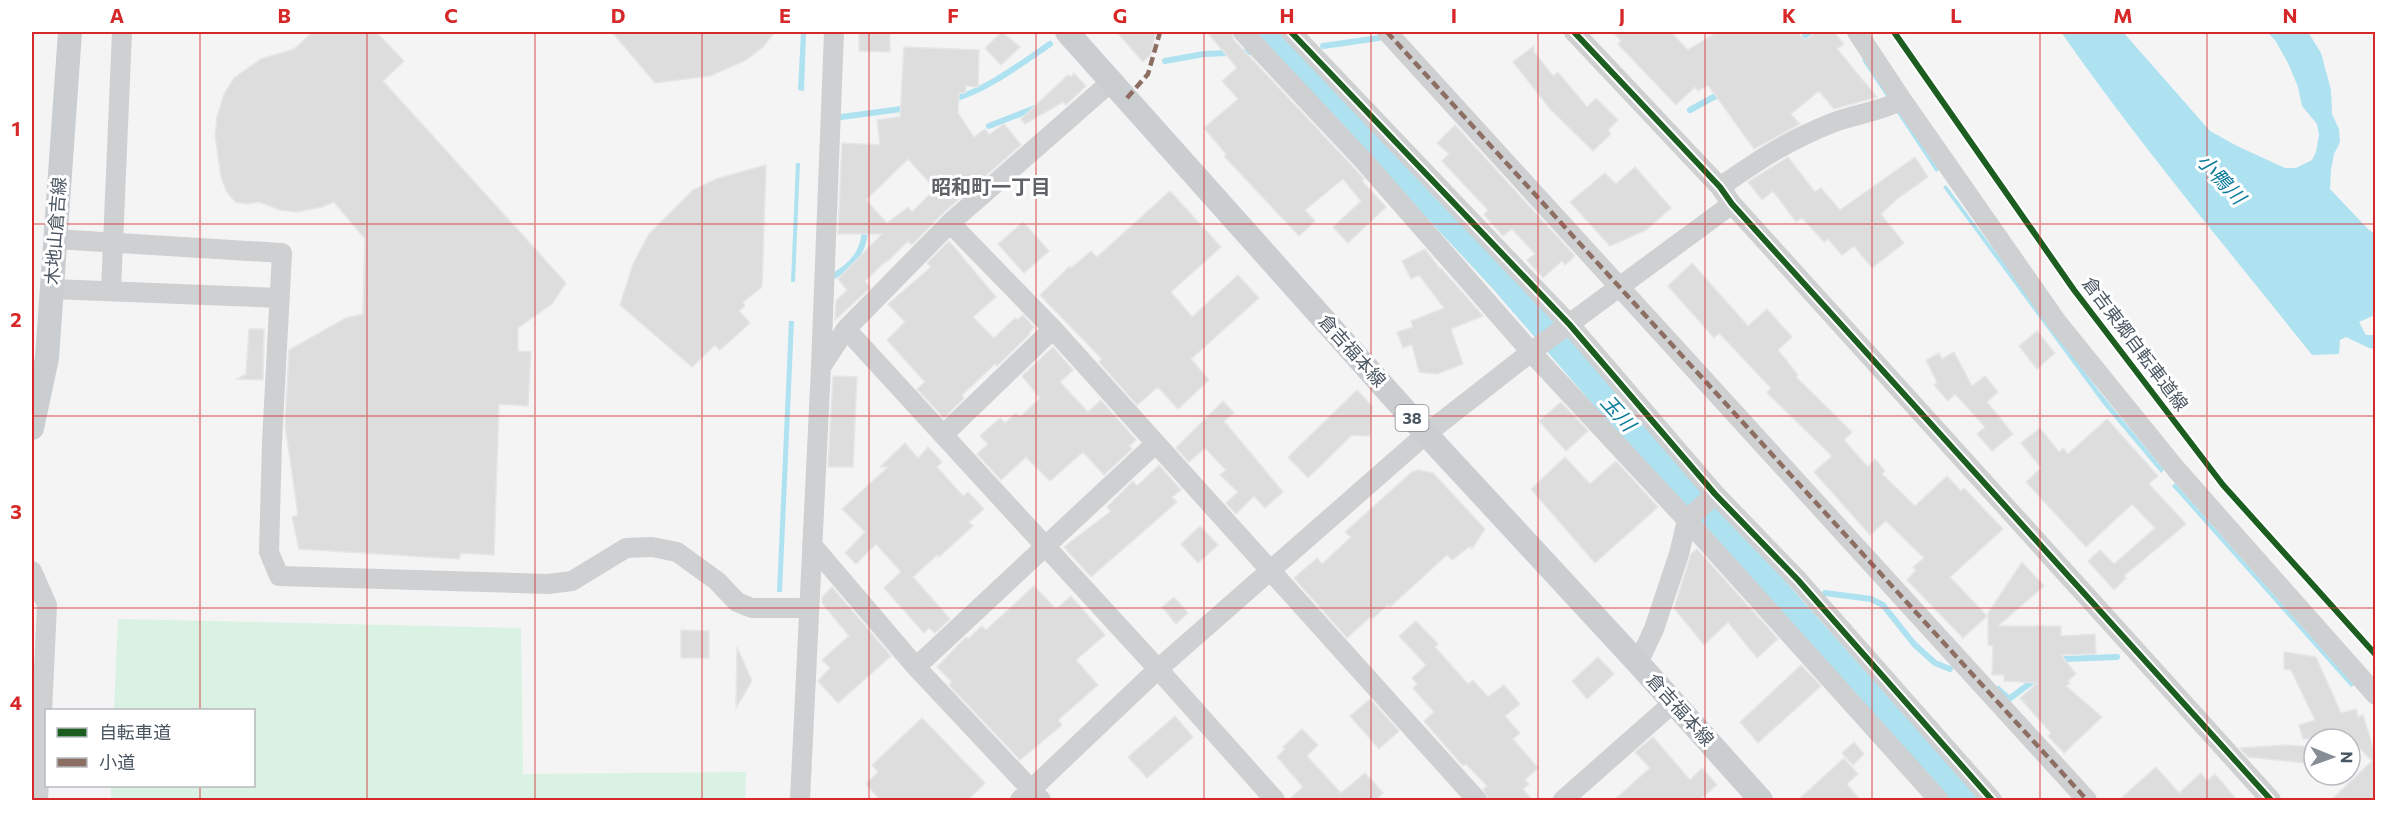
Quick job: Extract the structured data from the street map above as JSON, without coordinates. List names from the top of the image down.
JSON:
{
  "streets": {
    "main road": ["木地山倉吉線", "倉吉福本線", "38"],
    "cycle path": ["倉吉東郷自転車道線"]
  },
  "districts": ["昭和町一丁目"],
  "water": ["小鴨川", "玉川"],
  "legend": ["自転車道", "小道"],
  "north": "right",
  "grid": {
    "columns": [
      "A",
      "B",
      "C",
      "D",
      "E",
      "F",
      "G",
      "H",
      "I",
      "J",
      "K",
      "L",
      "M",
      "N"
    ],
    "rows": [
      "1",
      "2",
      "3",
      "4"
    ]
  }
}
